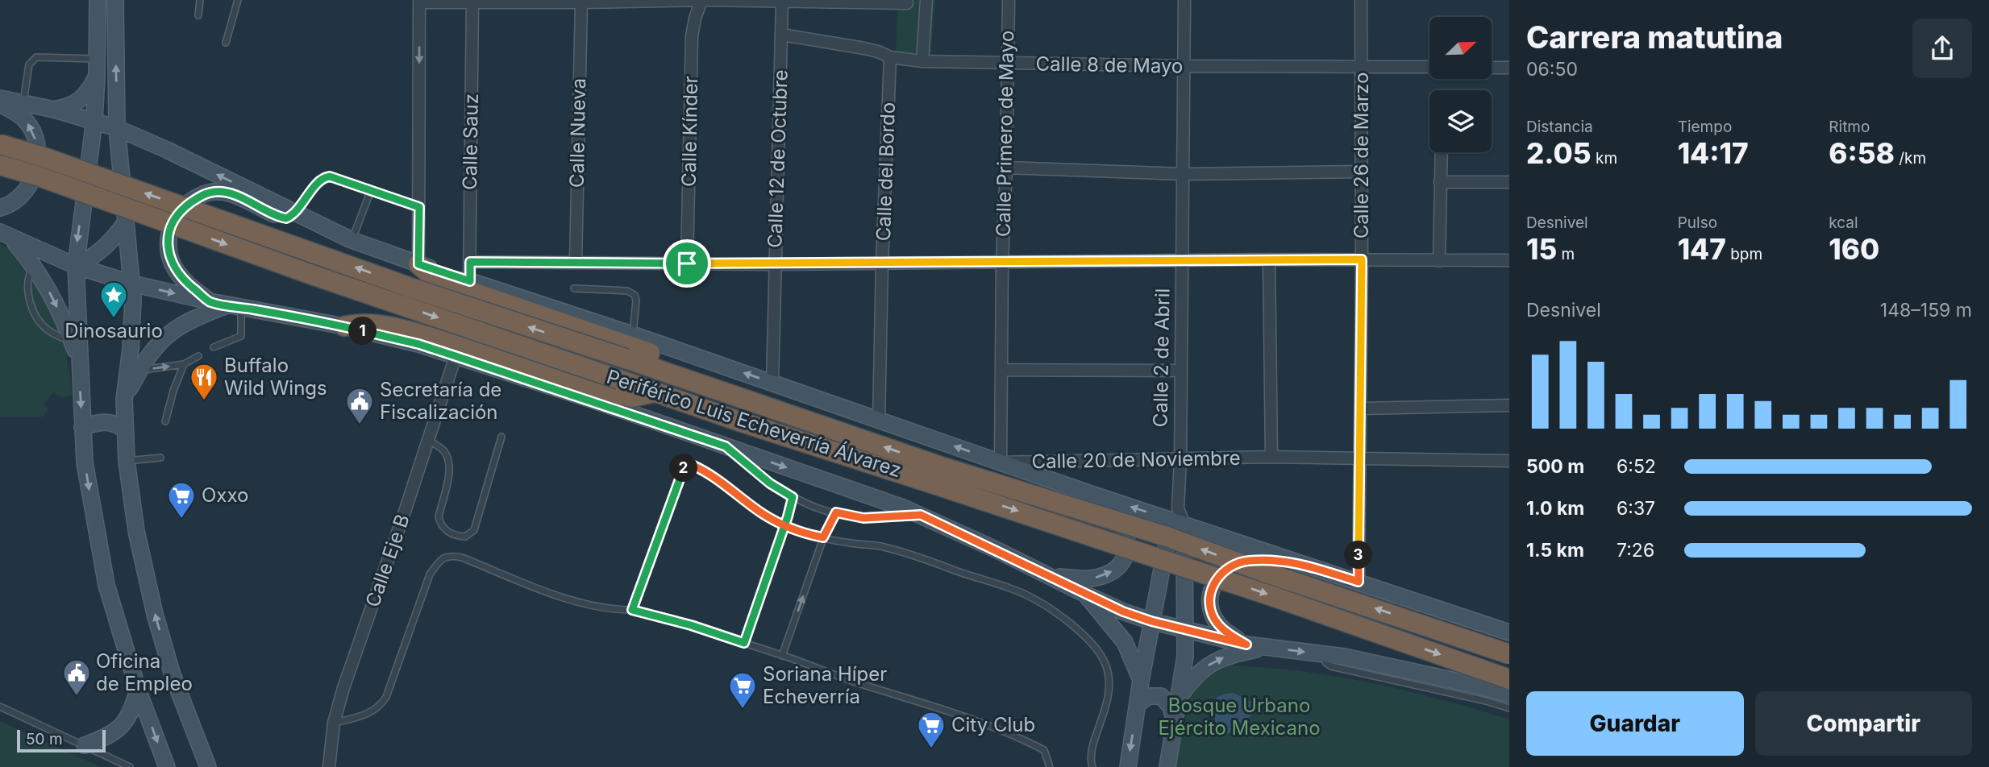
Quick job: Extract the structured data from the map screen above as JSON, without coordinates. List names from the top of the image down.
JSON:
{
  "streets": {
    "highway": ["Periférico Luis Echeverría Álvarez"],
    "street": [
      "Calle 8 de Mayo",
      "Calle Kínder",
      "Calle Nueva",
      "Calle Primero de Mayo",
      "Calle Sauz",
      "Calle 26 de Marzo",
      "Calle 12 de Octubre",
      "Calle del Bordo",
      "Calle 2 de Abril",
      "Calle 20 de Noviembre",
      "Calle Eje B"
    ]
  },
  "crossings": [
    ["Calle 8 de Mayo", "Calle Primero de Mayo"],
    ["Calle 8 de Mayo", "Calle 26 de Marzo"],
    ["Calle 8 de Mayo", "Calle 12 de Octubre"],
    ["Calle 8 de Mayo", "Calle del Bordo"],
    ["Calle 8 de Mayo", "Calle 2 de Abril"],
    ["Calle Primero de Mayo", "Calle 20 de Noviembre"],
    ["Calle 26 de Marzo", "Calle 20 de Noviembre"],
    ["Calle 2 de Abril", "Periférico Luis Echeverría Álvarez"],
    ["Calle 2 de Abril", "Calle 20 de Noviembre"],
    ["Periférico Luis Echeverría Álvarez", "Calle Eje B"]
  ],
  "parks": ["Bosque Urbano Ejército Mexicano"],
  "places": {
    "place": ["Dinosaurio"],
    "restaurant": ["Buffalo Wild Wings"],
    "public building": ["Secretaría de Fiscalización", "Oficina de Empleo"],
    "supermarket": ["Oxxo", "Soriana Híper Echeverría", "City Club"]
  },
  "scale_bar": "50 m",
  "north": "top right",
  "page": {
    "heading": ["Carrera matutina", "06:50"],
    "stats": [
      ["Distancia", "2.05 km"],
      ["Tiempo", "14:17"],
      ["Ritmo", "6:58 /km"],
      ["Desnivel", "15 m"],
      ["Pulso", "147 bpm"],
      ["kcal", "160"]
    ],
    "chart": ["Desnivel", "148–159 m"],
    "pins": ["1", "2", "3"],
    "list": [
      {
        "name": "500 m",
        "note": "6:52"
      },
      {
        "name": "1.0 km",
        "note": "6:37"
      },
      {
        "name": "1.5 km",
        "note": "7:26"
      }
    ],
    "buttons": ["Guardar", "Compartir"],
    "scale": "50 m"
  }
}
